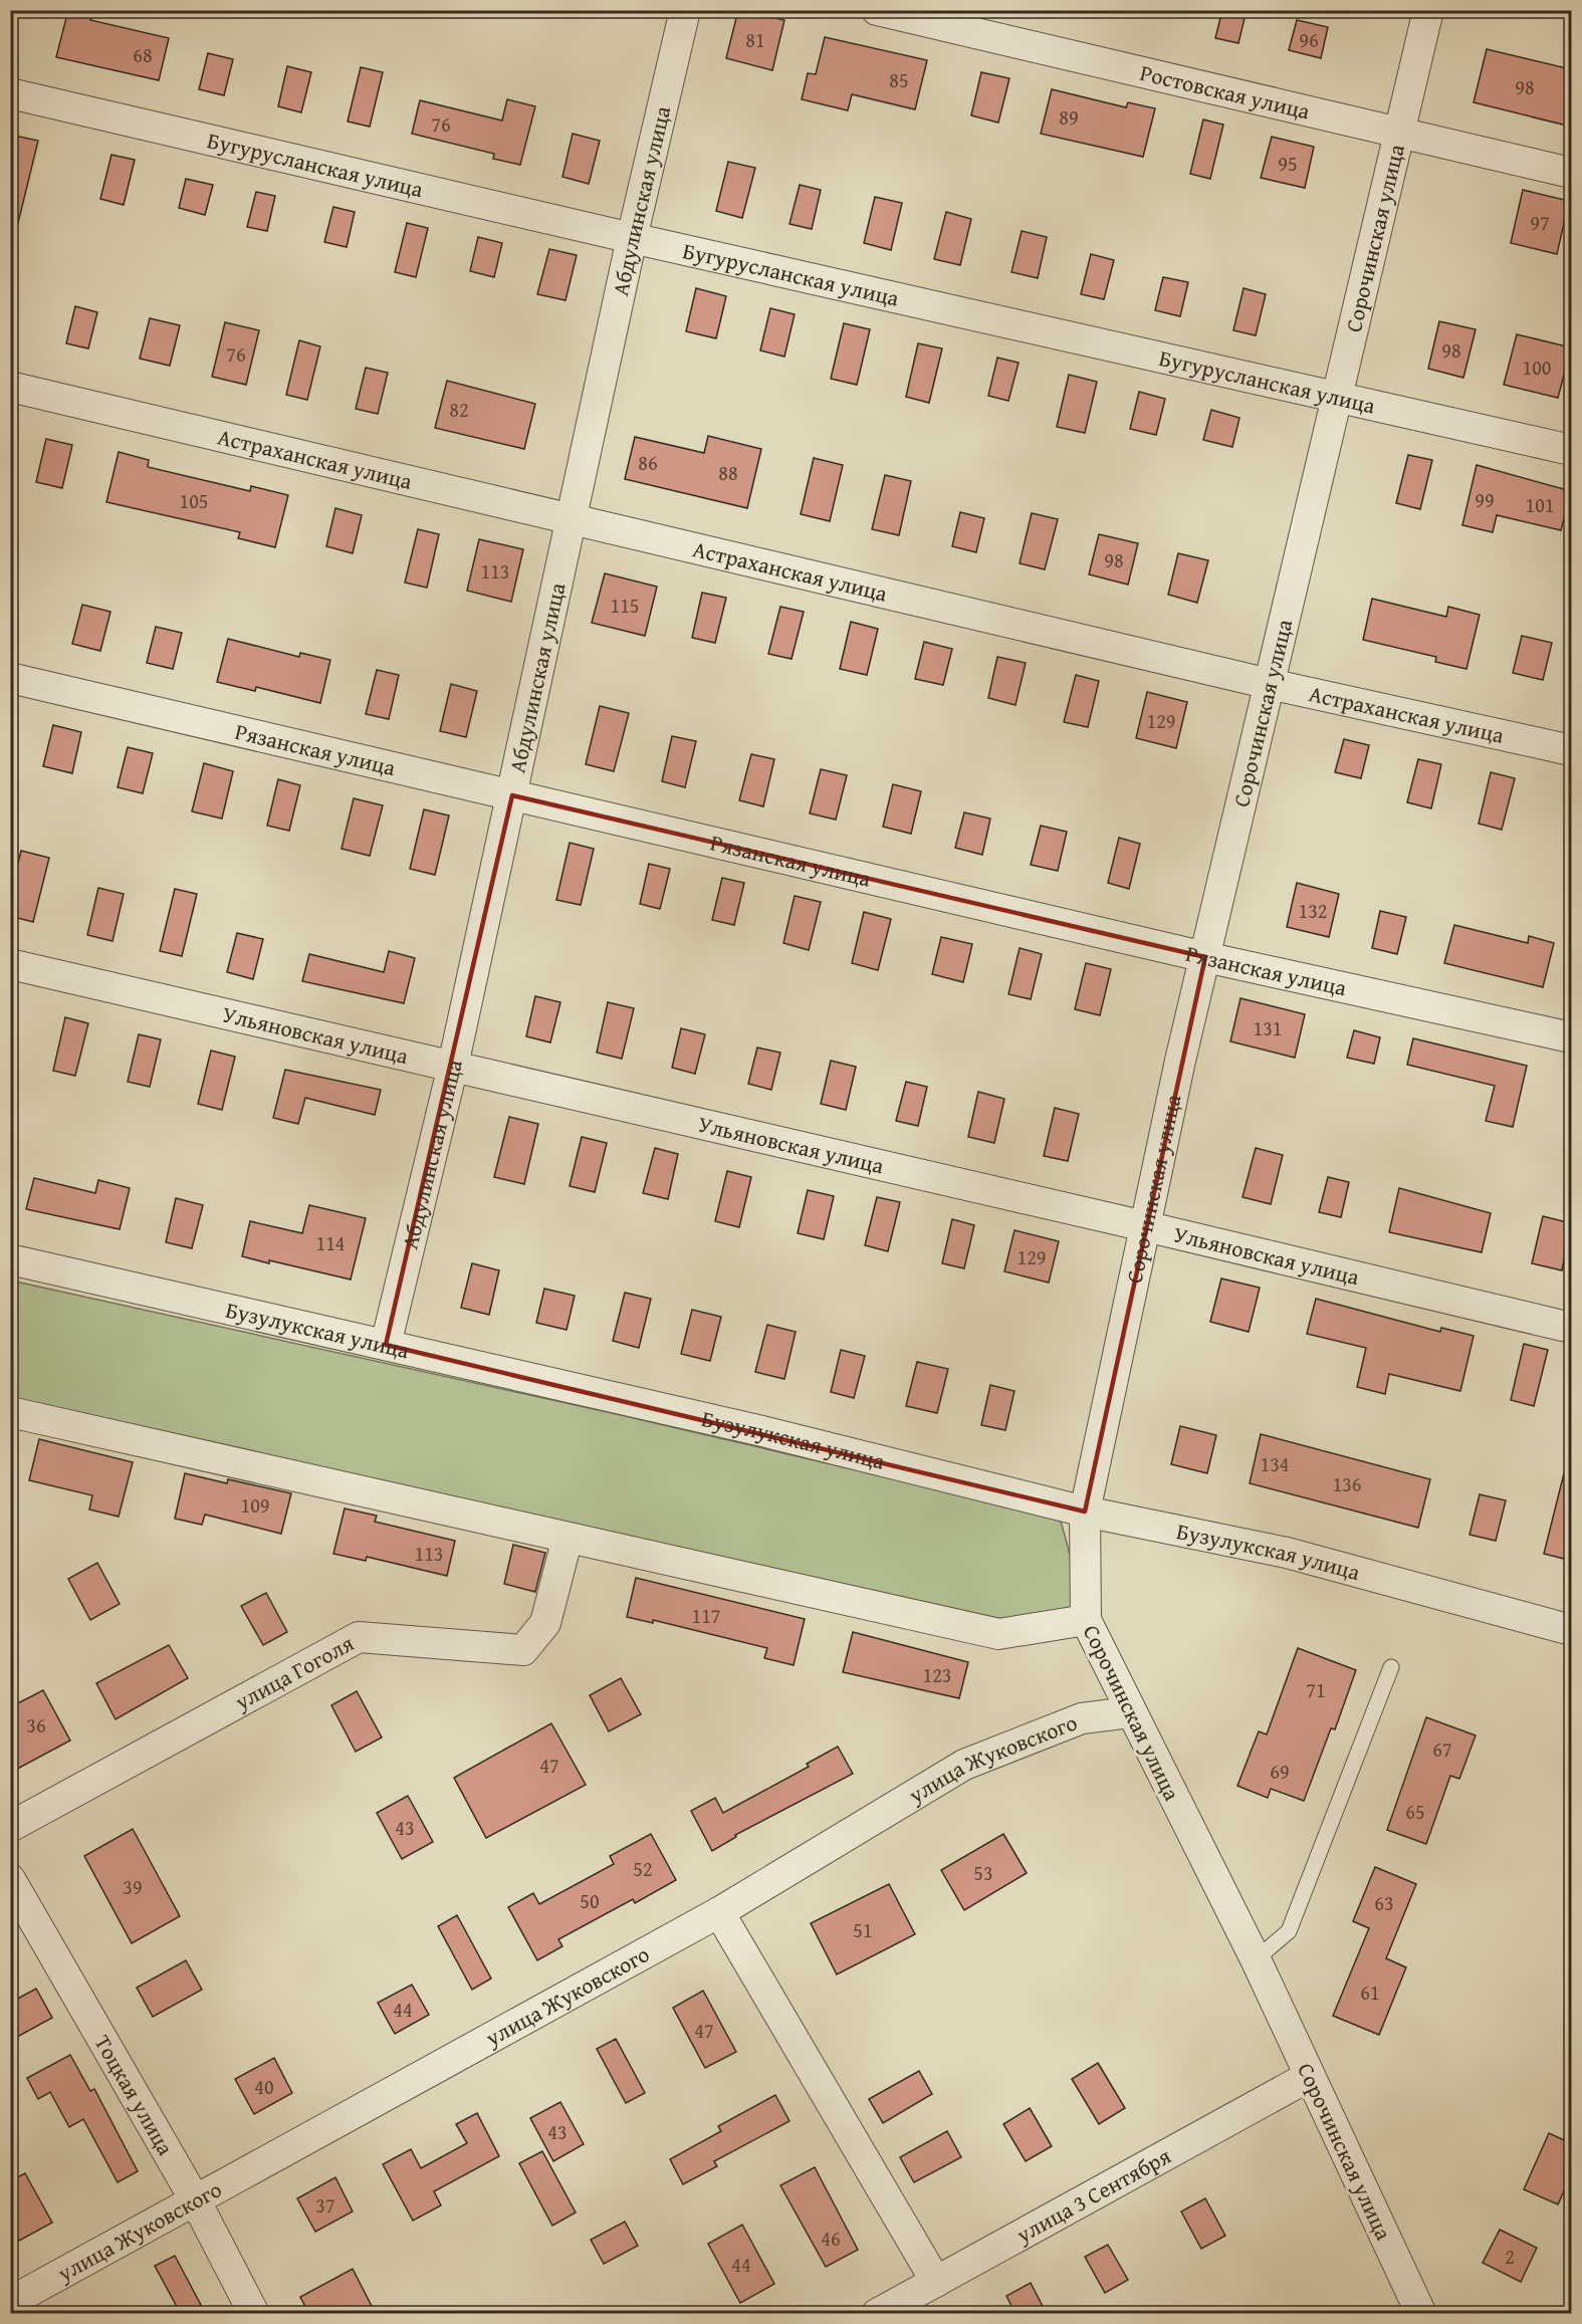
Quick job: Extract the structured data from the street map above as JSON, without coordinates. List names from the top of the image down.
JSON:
{
  "streets": {
    "street": [
      "Ростовская улица",
      "Бугурусланская улица",
      "Абдулинская улица",
      "Сорочинская улица",
      "Астраханская улица",
      "Рязанская улица",
      "Ульяновская улица",
      "Бузулукская улица",
      "улица Гоголя",
      "улица Жуковского",
      "Тоцкая улица",
      "улица 3 Сентября"
    ]
  },
  "crossings": [
    ["Ростовская улица", "Сорочинская улица"],
    ["Бугурусланская улица", "Абдулинская улица"],
    ["Бугурусланская улица", "Сорочинская улица"],
    ["Абдулинская улица", "Астраханская улица"],
    ["Абдулинская улица", "Рязанская улица"],
    ["Абдулинская улица", "Ульяновская улица"],
    ["Абдулинская улица", "Бузулукская улица"],
    ["Сорочинская улица", "Астраханская улица"],
    ["Сорочинская улица", "Рязанская улица"],
    ["Сорочинская улица", "Ульяновская улица"],
    ["Сорочинская улица", "Бузулукская улица"],
    ["Сорочинская улица", "улица Жуковского"],
    ["Сорочинская улица", "улица 3 Сентября"],
    ["улица Жуковского", "Тоцкая улица"]
  ],
  "house_numbers": [
    "81",
    "96",
    "68",
    "85",
    "98",
    "89",
    "76",
    "95",
    "97",
    "98",
    "76",
    "100",
    "82",
    "86",
    "88",
    "99",
    "105",
    "101",
    "98",
    "113",
    "115",
    "129",
    "132",
    "131",
    "114",
    "129",
    "134",
    "136",
    "109",
    "113",
    "117",
    "123",
    "71",
    "36",
    "67",
    "47",
    "69",
    "65",
    "43",
    "52",
    "53",
    "39",
    "50",
    "63",
    "51",
    "61",
    "44",
    "47",
    "40",
    "43",
    "37",
    "46",
    "2",
    "44"
  ]
}
